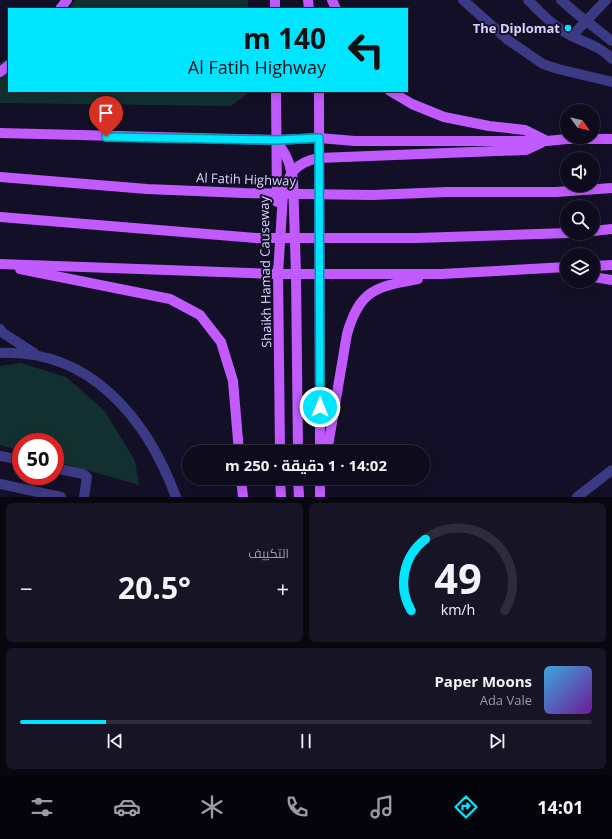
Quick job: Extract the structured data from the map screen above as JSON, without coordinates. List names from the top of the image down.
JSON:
{
  "streets": {
    "main road": ["Al Fatih Highway", "Shaikh Hamad Causeway"]
  },
  "places": ["The Diplomat"],
  "north": "bottom right",
  "page": {
    "turn": ["140 m", "Al Fatih Highway"],
    "limit": "50",
    "trip": "14:02 · 1 دقيقة · 250 m",
    "tile": "التكييف",
    "heat": ["−", "20.5°", "+"],
    "song": ["Paper Moons", "Ada Vale"],
    "tabs": "14:01",
    "gauge": ["49", "km/h"]
  }
}
